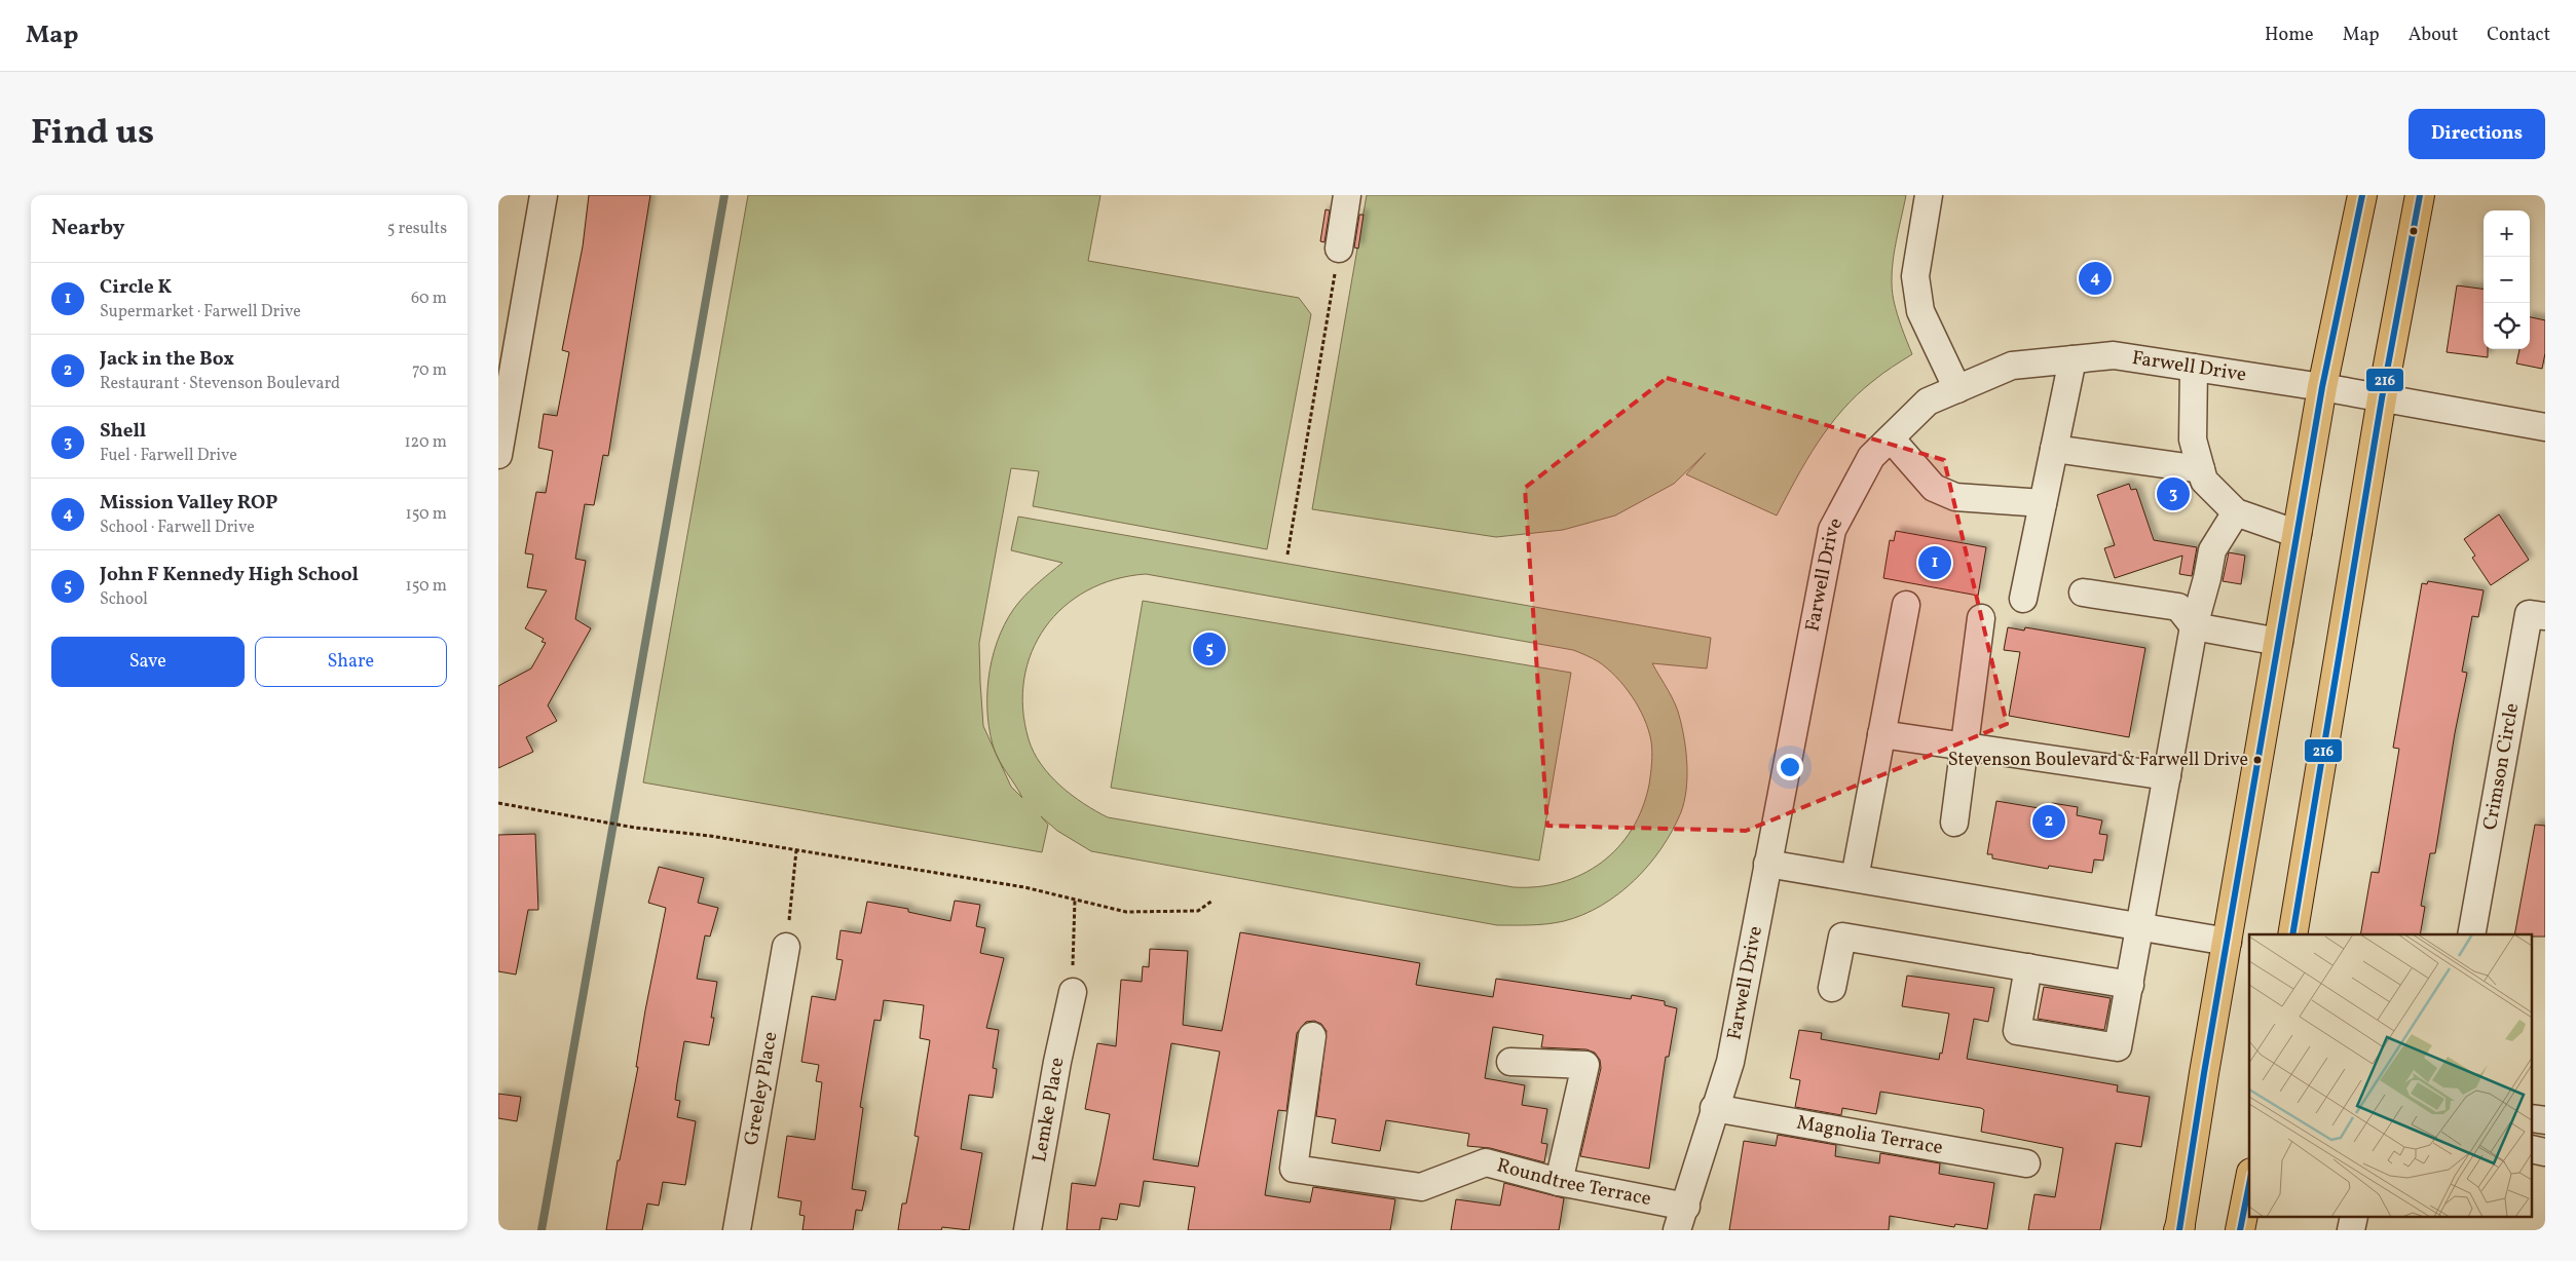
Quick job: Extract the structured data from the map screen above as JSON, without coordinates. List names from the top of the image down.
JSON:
{
  "streets": {
    "street": [
      "Farwell Drive",
      "Crimson Circle",
      "Greeley Place",
      "Lemke Place",
      "Magnolia Terrace",
      "Roundtree Terrace"
    ]
  },
  "crossings": [
    ["Farwell Drive", "Magnolia Terrace"],
    ["Farwell Drive", "Roundtree Terrace"]
  ],
  "places": ["Stevenson Boulevard & Farwell Drive"],
  "lines": ["transit line 216"],
  "page": {
    "header": "Map",
    "nav": [
      "Home",
      "Map",
      "About",
      "Contact"
    ],
    "title": "Find us",
    "buttons": [
      "Directions",
      ["Save", "Share"]
    ],
    "heading": ["Nearby", "5 results"],
    "map_buttons": ["+", "−"],
    "pins": [
      "4",
      "3",
      "1",
      "5",
      "2"
    ],
    "list": [
      {
        "mark": "1",
        "name": "Circle K",
        "note": "Supermarket · Farwell Drive",
        "value": "60 m"
      },
      {
        "mark": "2",
        "name": "Jack in the Box",
        "note": "Restaurant · Stevenson Boulevard",
        "value": "70 m"
      },
      {
        "mark": "3",
        "name": "Shell",
        "note": "Fuel · Farwell Drive",
        "value": "120 m"
      },
      {
        "mark": "4",
        "name": "Mission Valley ROP",
        "note": "School · Farwell Drive",
        "value": "150 m"
      },
      {
        "mark": "5",
        "name": "John F Kennedy High School",
        "note": "School",
        "value": "150 m"
      }
    ]
  }
}
